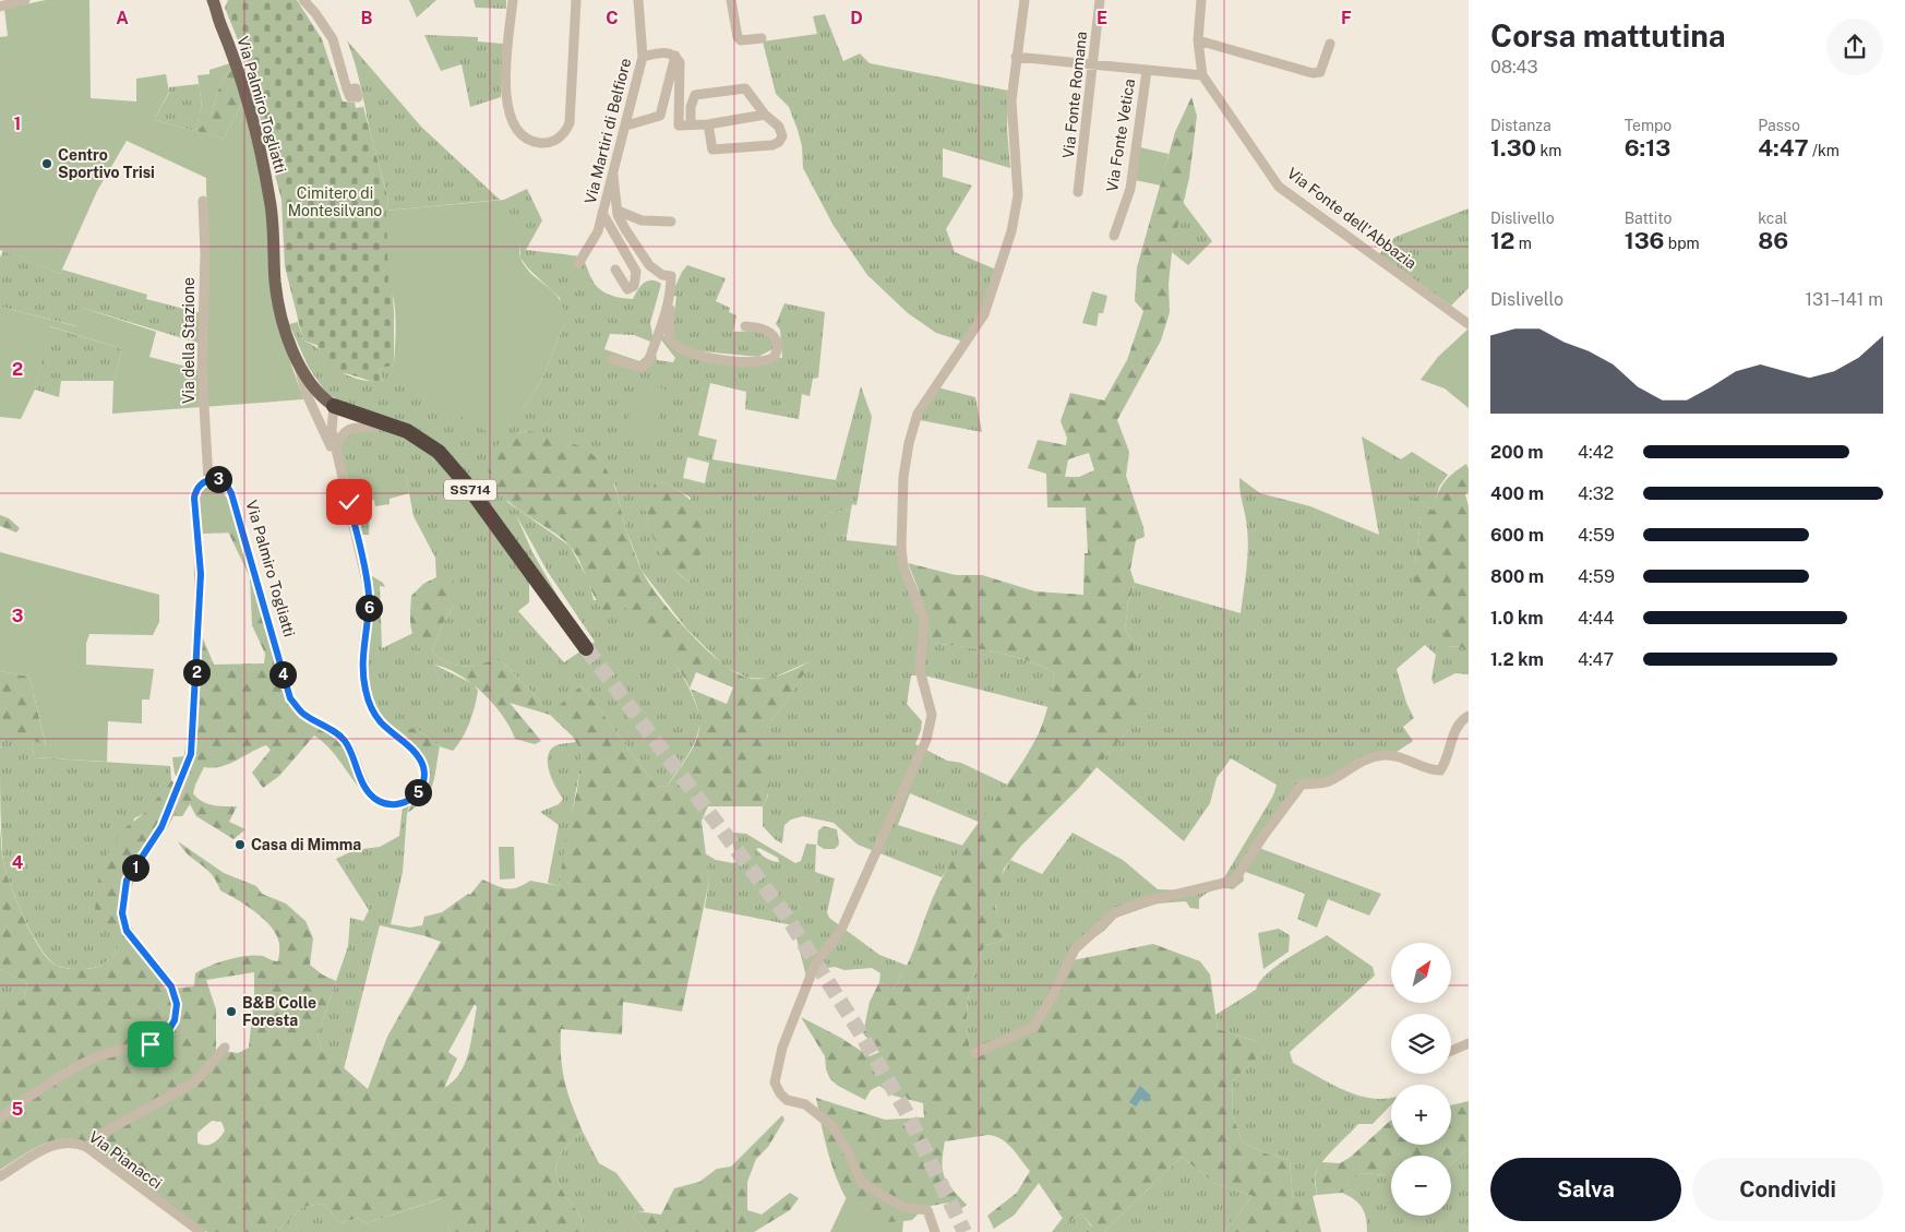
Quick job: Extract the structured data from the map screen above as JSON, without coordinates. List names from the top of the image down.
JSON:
{
  "streets": {
    "highway": ["SS714"],
    "main road": ["Via Palmiro Togliatti"],
    "street": [
      "Via Fonte Romana",
      "Via Martiri di Belfiore",
      "Via Fonte Vetica",
      "Via Fonte dell'Abbazia",
      "Via della Stazione",
      "Via Pianacci"
    ]
  },
  "crossings": [
    ["Via Palmiro Togliatti", "Via della Stazione"],
    ["Via Palmiro Togliatti", "SS714"]
  ],
  "parks": ["Cimitero di Montesilvano"],
  "places": ["Centro Sportivo Trisi", "Casa di Mimma", "B&B Colle Foresta"],
  "north": "top right",
  "page": {
    "heading": ["Corsa mattutina", "08:43"],
    "stats": [
      ["Distanza", "1.30 km"],
      ["Tempo", "6:13"],
      ["Passo", "4:47 /km"],
      ["Dislivello", "12 m"],
      ["Battito", "136 bpm"],
      ["kcal", "86"]
    ],
    "chart": ["Dislivello", "131–141 m"],
    "list": [
      {
        "name": "200 m",
        "note": "4:42"
      },
      {
        "name": "400 m",
        "note": "4:32"
      },
      {
        "name": "600 m",
        "note": "4:59"
      },
      {
        "name": "800 m",
        "note": "4:59"
      },
      {
        "name": "1.0 km",
        "note": "4:44"
      },
      {
        "name": "1.2 km",
        "note": "4:47"
      }
    ],
    "pins": [
      "3",
      "6",
      "2",
      "4",
      "5",
      "1"
    ],
    "map_buttons": ["+", "−"],
    "buttons": ["Salva", "Condividi"]
  },
  "grid": {
    "columns": [
      "A",
      "B",
      "C",
      "D",
      "E",
      "F"
    ],
    "rows": [
      "1",
      "2",
      "3",
      "4",
      "5"
    ]
  }
}
